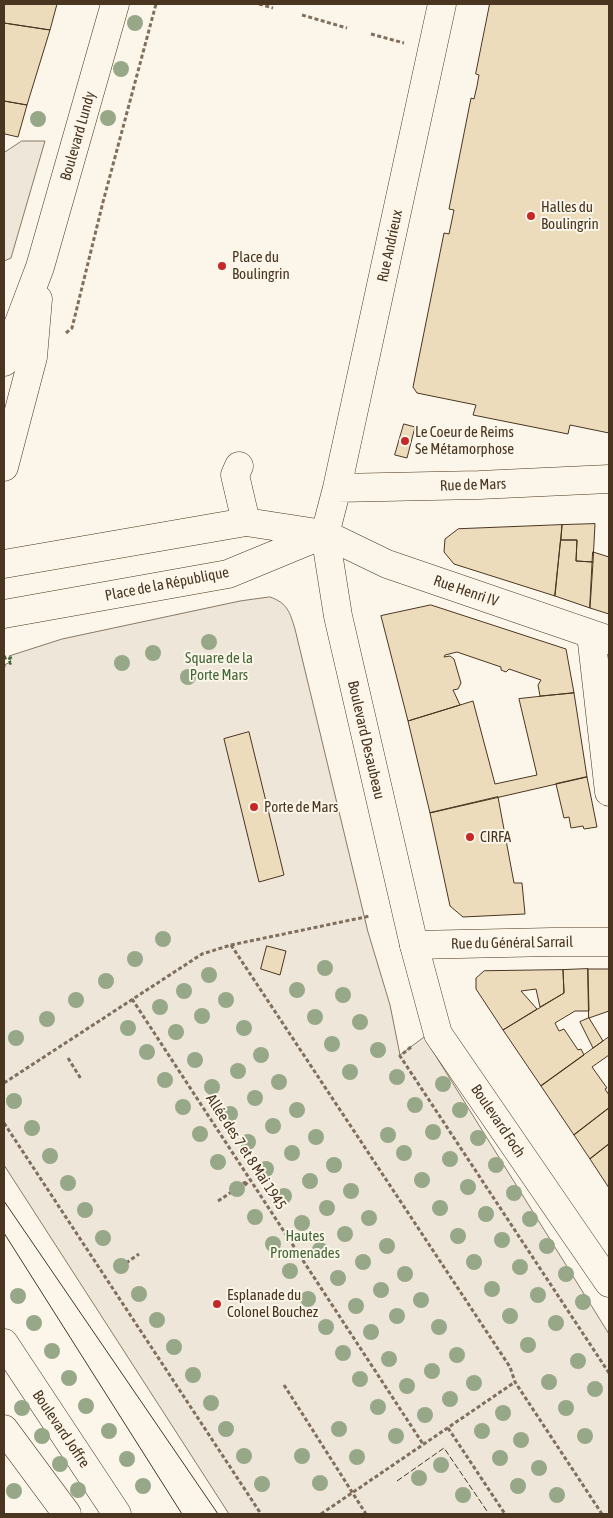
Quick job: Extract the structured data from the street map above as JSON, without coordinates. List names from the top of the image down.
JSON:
{
  "streets": {
    "main road": [
      "Boulevard Lundy",
      "Rue Andrieux",
      "Rue de Mars",
      "Place de la République",
      "Rue Henri IV",
      "Boulevard Desaubeau",
      "Rue du Général Sarrail",
      "Boulevard Foch",
      "Boulevard Joffre"
    ],
    "path": ["Allée des 7 et 8 Mai 1945"]
  },
  "crossings": [
    ["Rue Andrieux", "Rue de Mars"],
    ["Place de la République", "Rue Henri IV"],
    ["Place de la République", "Boulevard Desaubeau"],
    ["Rue Henri IV", "Boulevard Desaubeau"],
    ["Boulevard Desaubeau", "Rue du Général Sarrail"],
    ["Boulevard Desaubeau", "Boulevard Foch"],
    ["Rue du Général Sarrail", "Boulevard Foch"]
  ],
  "parks": ["Square de la Porte Mars", "Hautes Promenades"],
  "places": [
    "Halles du Boulingrin",
    "Place du Boulingrin",
    "Le Coeur de Reims Se Métamorphose",
    "Porte de Mars",
    "CIRFA",
    "Esplanade du Colonel Bouchez"
  ]
}
